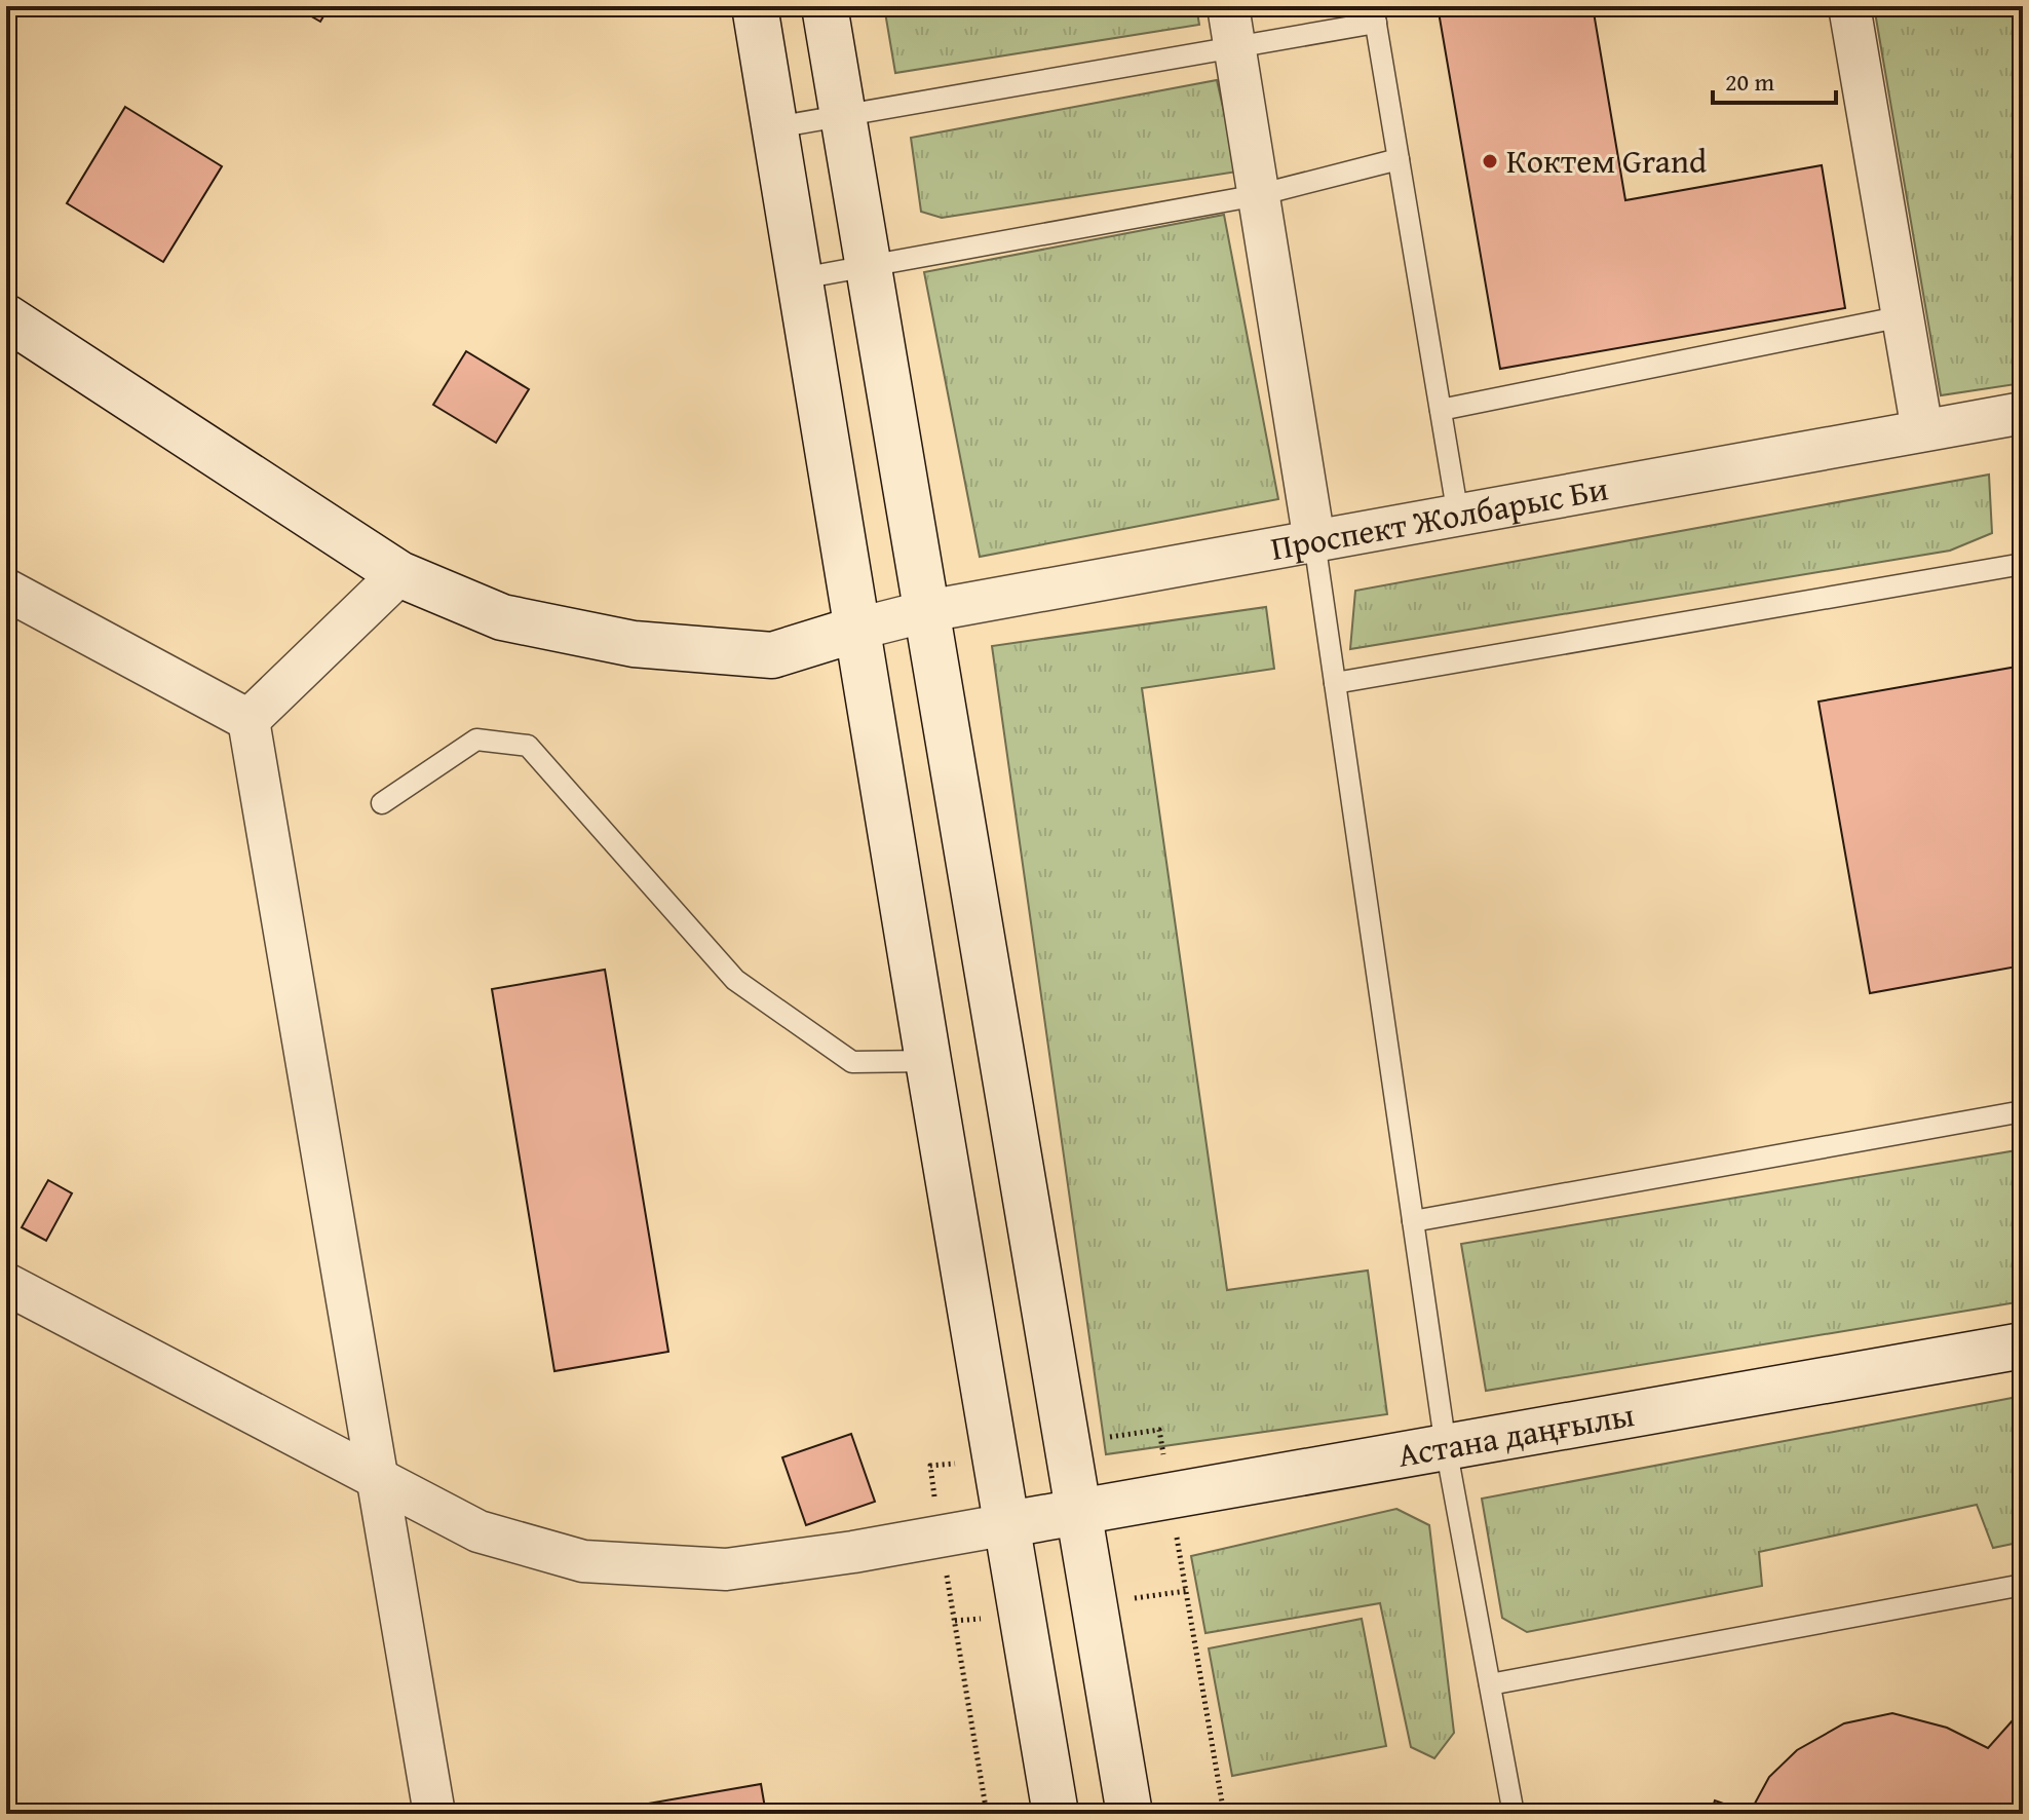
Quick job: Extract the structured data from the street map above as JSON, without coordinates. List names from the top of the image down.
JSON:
{
  "streets": {
    "main road": ["Астана даңғылы"],
    "street": ["Проспект Жолбарыс Би"]
  },
  "places": ["Коктем Grand"],
  "scale_bar": "20 m"
}
